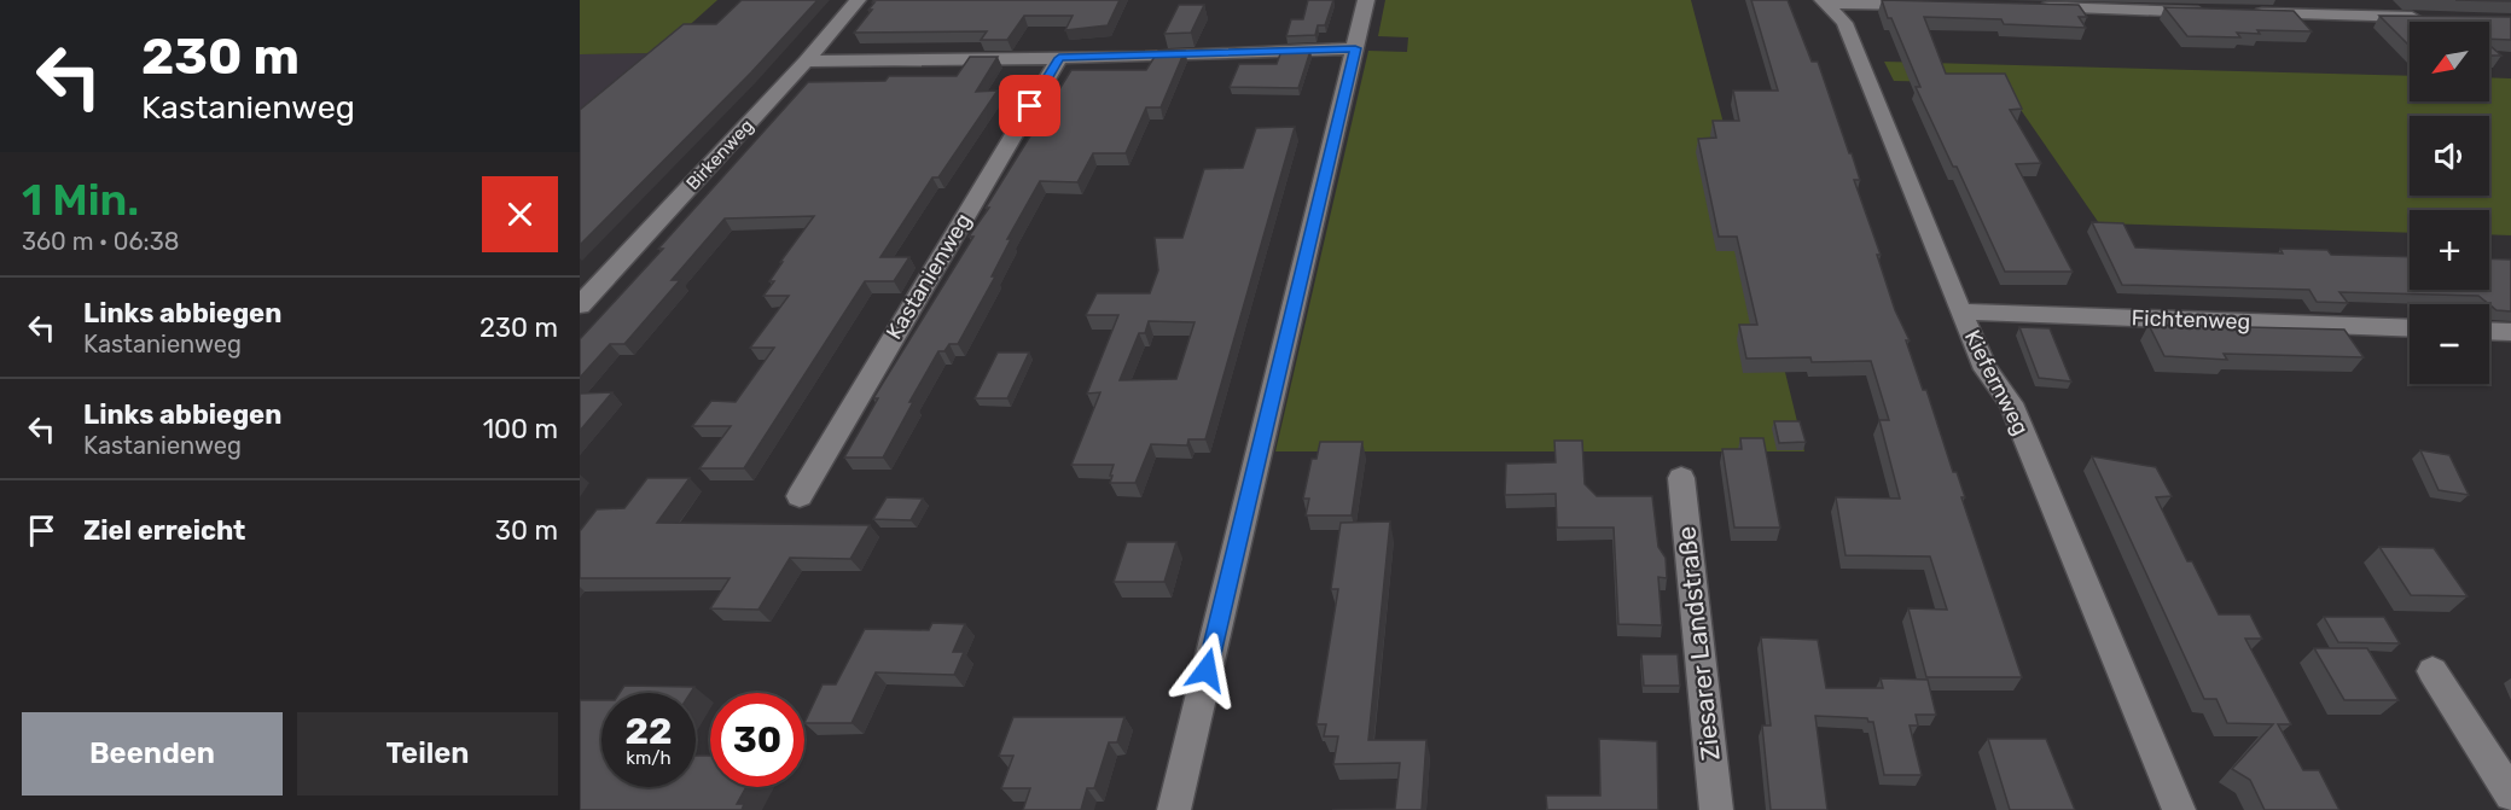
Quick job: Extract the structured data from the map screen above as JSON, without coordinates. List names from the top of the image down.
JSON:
{
  "streets": {
    "street": [
      "Birkenweg",
      "Kastanienweg",
      "Fichtenweg",
      "Kiefernweg",
      "Ziesarer Landstraße"
    ]
  },
  "crossings": [
    ["Fichtenweg", "Kiefernweg"]
  ],
  "north": "bottom left",
  "page": {
    "turn": ["230 m", "Kastanienweg"],
    "map_buttons": ["+", "−"],
    "heading": ["1 Min.", "360 m · 06:38"],
    "list": [
      {
        "name": "Links abbiegen",
        "note": "Kastanienweg",
        "value": "230 m"
      },
      {
        "name": "Links abbiegen",
        "note": "Kastanienweg",
        "value": "100 m"
      },
      {
        "name": "Ziel erreicht",
        "value": "30 m"
      }
    ],
    "speed": "22 km/h",
    "limit": "30",
    "buttons": ["Beenden", "Teilen"]
  }
}
